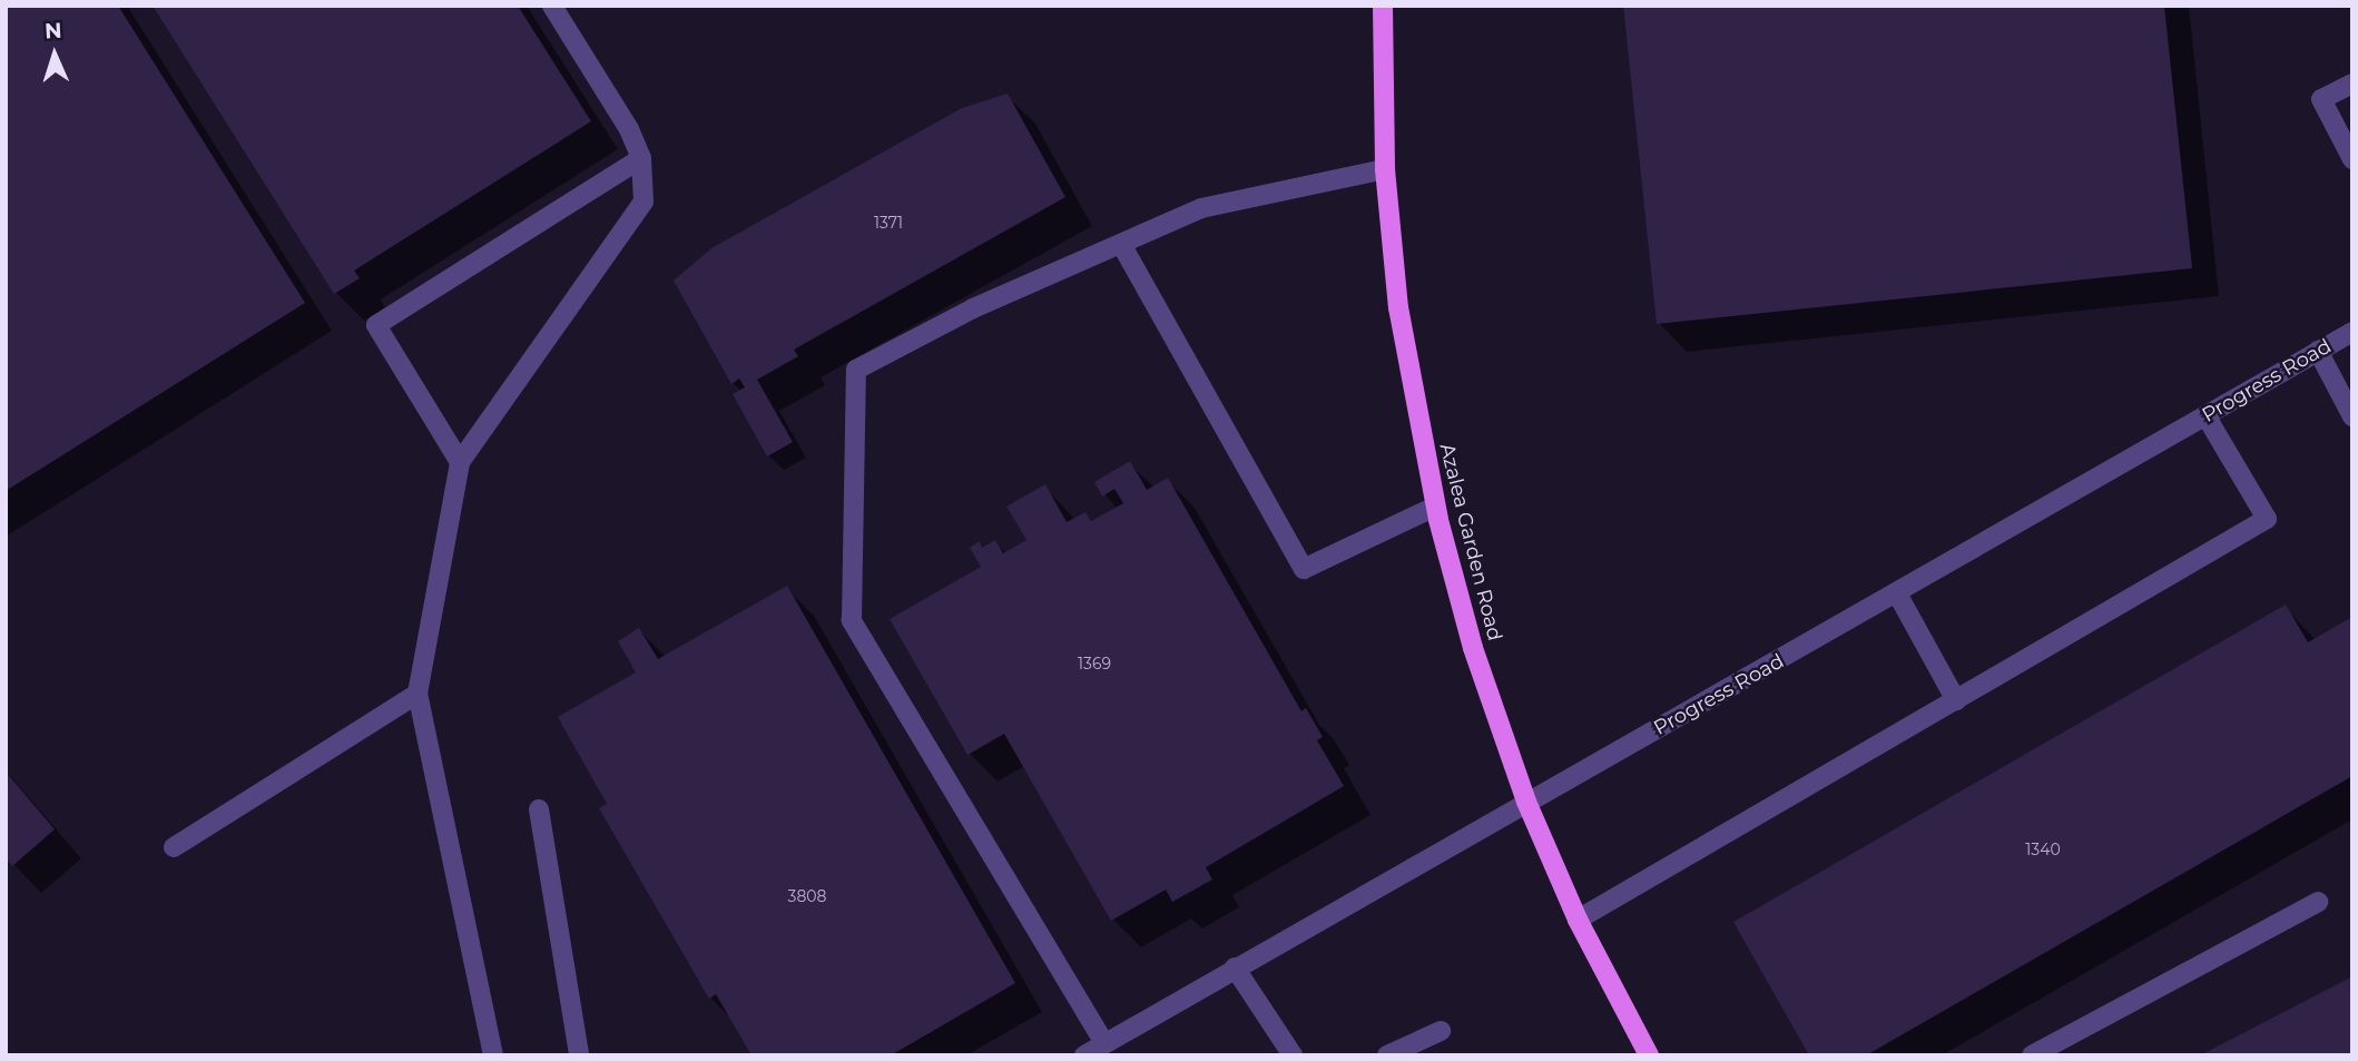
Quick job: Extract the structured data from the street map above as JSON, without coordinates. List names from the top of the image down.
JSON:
{
  "streets": {
    "main road": ["Azalea Garden Road"],
    "street": ["Progress Road"]
  },
  "crossings": [
    ["Progress Road", "Azalea Garden Road"]
  ],
  "house_numbers": [
    "1371",
    "1369",
    "1340",
    "3808"
  ],
  "north": "top"
}
